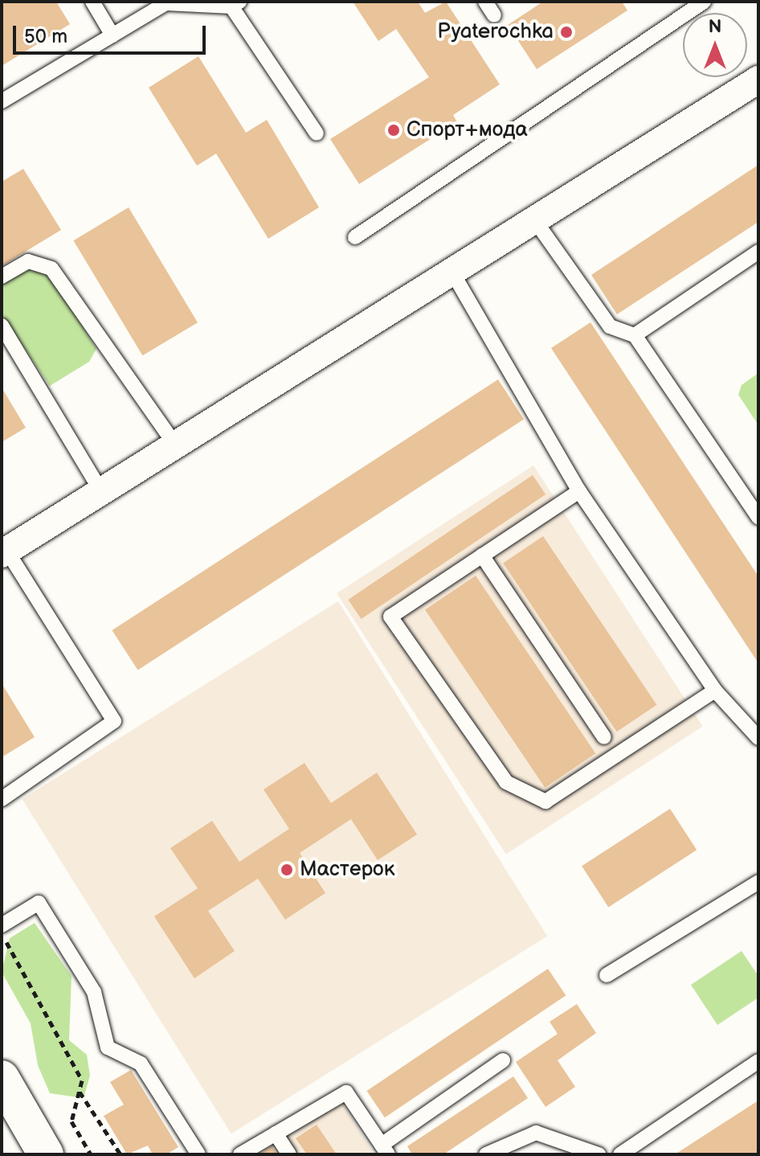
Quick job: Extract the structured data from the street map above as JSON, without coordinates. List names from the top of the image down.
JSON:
{
  "places": ["Pyaterochka", "Спорт+мода", "Мастерок"],
  "scale_bar": "50 m",
  "north": "top"
}
